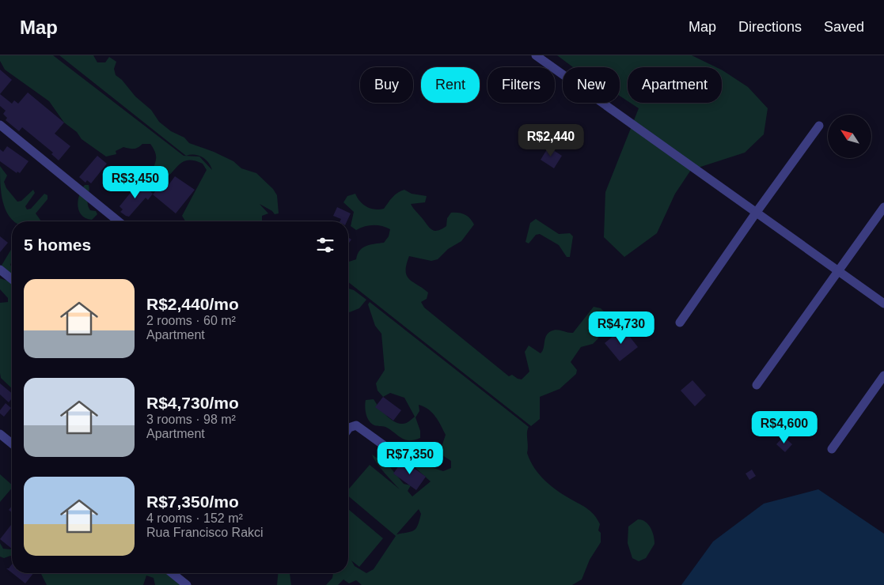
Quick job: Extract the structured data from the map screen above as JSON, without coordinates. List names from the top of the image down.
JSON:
{
  "north": "top left",
  "page": {
    "header": "Map",
    "nav": ["Map", "Directions", "Saved"],
    "chip": [
      "Buy",
      "Rent",
      "Filters",
      "New",
      "Apartment"
    ],
    "price": [
      "R$2,440",
      "R$3,450",
      "R$4,730",
      "R$4,600",
      "R$7,350"
    ],
    "heading": "5 homes",
    "list": [
      {
        "name": "R$2,440/mo",
        "note": "2 rooms · 60 m² · Apartment"
      },
      {
        "name": "R$4,730/mo",
        "note": "3 rooms · 98 m² · Apartment"
      },
      {
        "name": "R$7,350/mo",
        "note": "4 rooms · 152 m² · Rua Francisco Rakci"
      }
    ]
  }
}
